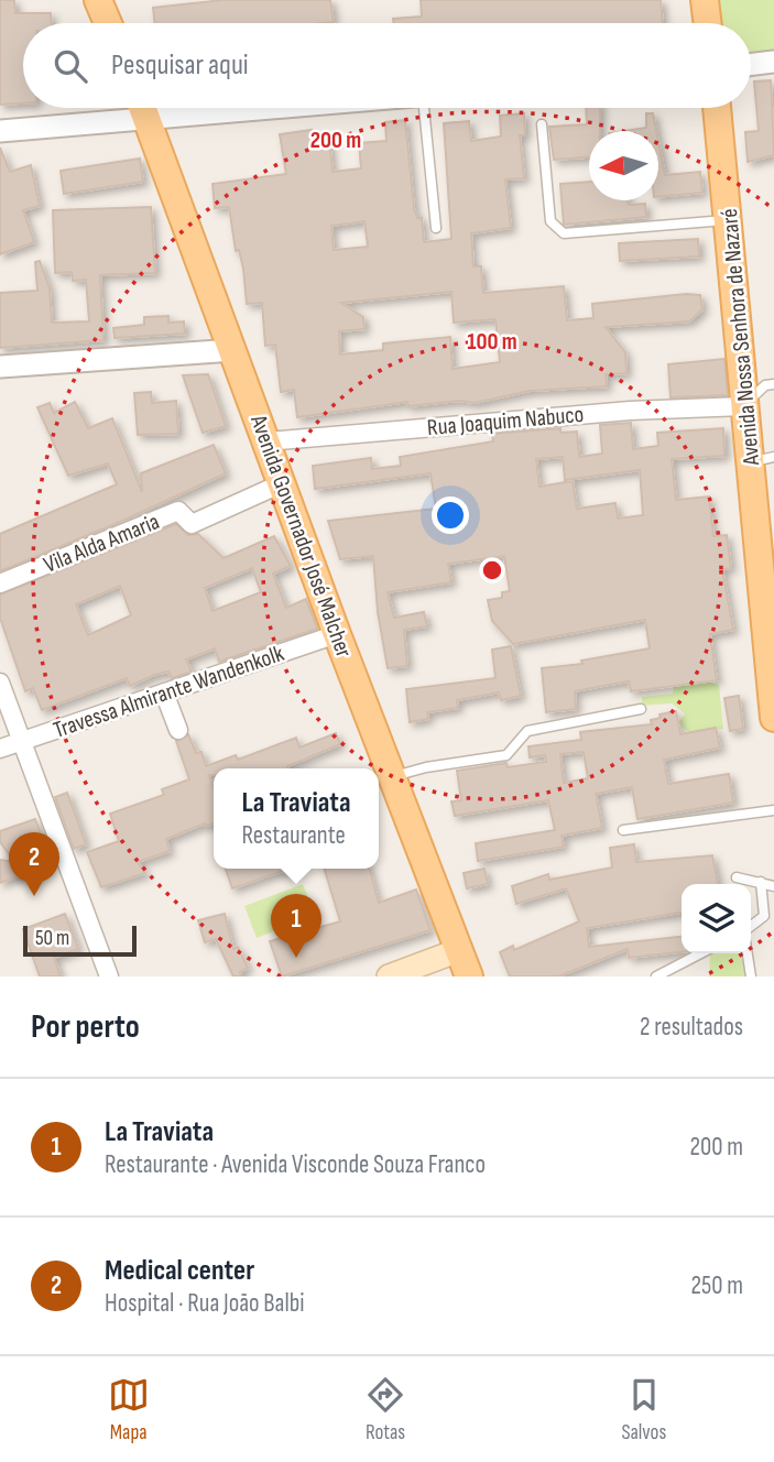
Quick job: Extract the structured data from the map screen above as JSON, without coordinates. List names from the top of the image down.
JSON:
{
  "streets": {
    "main road": ["Avenida Nossa Senhora de Nazaré", "Avenida Governador José Malcher"],
    "street": ["Rua Joaquim Nabuco", "Vila Alda Amaria", "Travessa Almirante Wandenkolk"]
  },
  "crossings": [
    ["Avenida Nossa Senhora de Nazaré", "Rua Joaquim Nabuco"],
    ["Rua Joaquim Nabuco", "Avenida Governador José Malcher"],
    ["Avenida Governador José Malcher", "Vila Alda Amaria"],
    ["Avenida Governador José Malcher", "Travessa Almirante Wandenkolk"]
  ],
  "scale_bar": "50 m",
  "north": "left",
  "page": {
    "search": "Pesquisar aqui",
    "popup": ["La Traviata", "Restaurante"],
    "pins": ["2", "1"],
    "scale": "50 m",
    "heading": ["Por perto", "2 resultados"],
    "list": [
      {
        "mark": "1",
        "name": "La Traviata",
        "note": "Restaurante · Avenida Visconde Souza Franco",
        "value": "200 m"
      },
      {
        "mark": "2",
        "name": "Medical center",
        "note": "Hospital · Rua João Balbi",
        "value": "250 m"
      }
    ],
    "nav": ["Mapa", "Rotas", "Salvos"]
  },
  "rings": ["200 m", "100 m"]
}
